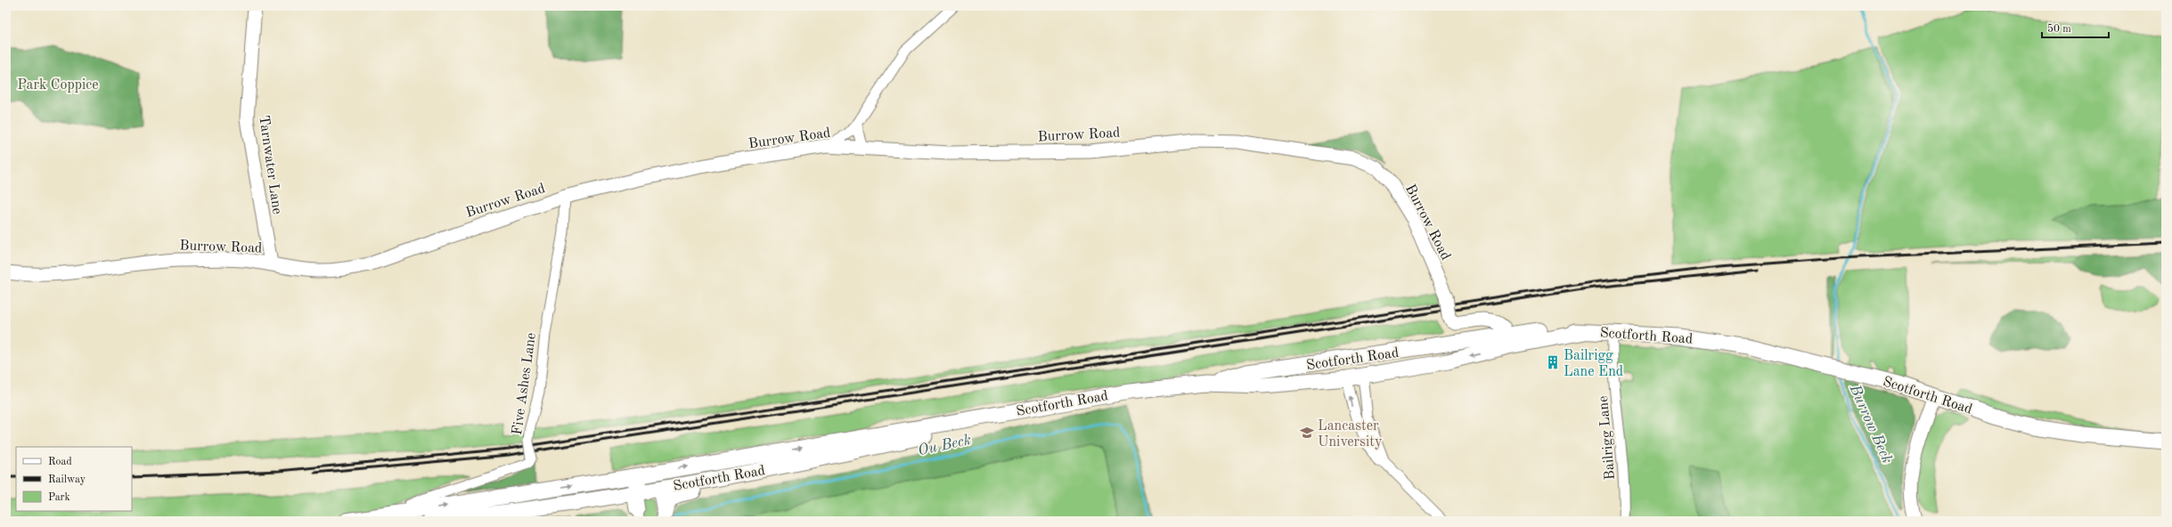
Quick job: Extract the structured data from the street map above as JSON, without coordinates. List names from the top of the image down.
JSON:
{
  "streets": {
    "main road": ["Scotforth Road"],
    "street": [
      "Burrow Road",
      "Tarnwater Lane",
      "Five Ashes Lane",
      "Bailrigg Lane"
    ]
  },
  "crossings": [
    ["Burrow Road", "Tarnwater Lane"],
    ["Burrow Road", "Scotforth Road"],
    ["Burrow Road", "Five Ashes Lane"],
    ["Scotforth Road", "Five Ashes Lane"],
    ["Scotforth Road", "Bailrigg Lane"]
  ],
  "water": ["Burrow Beck", "Ou Beck"],
  "parks": ["Park Coppice"],
  "places": {
    "building": ["Bailrigg Lane End"],
    "school or university": ["Lancaster University"]
  },
  "legend": ["Road", "Railway", "Park"],
  "scale_bar": "50 m"
}
